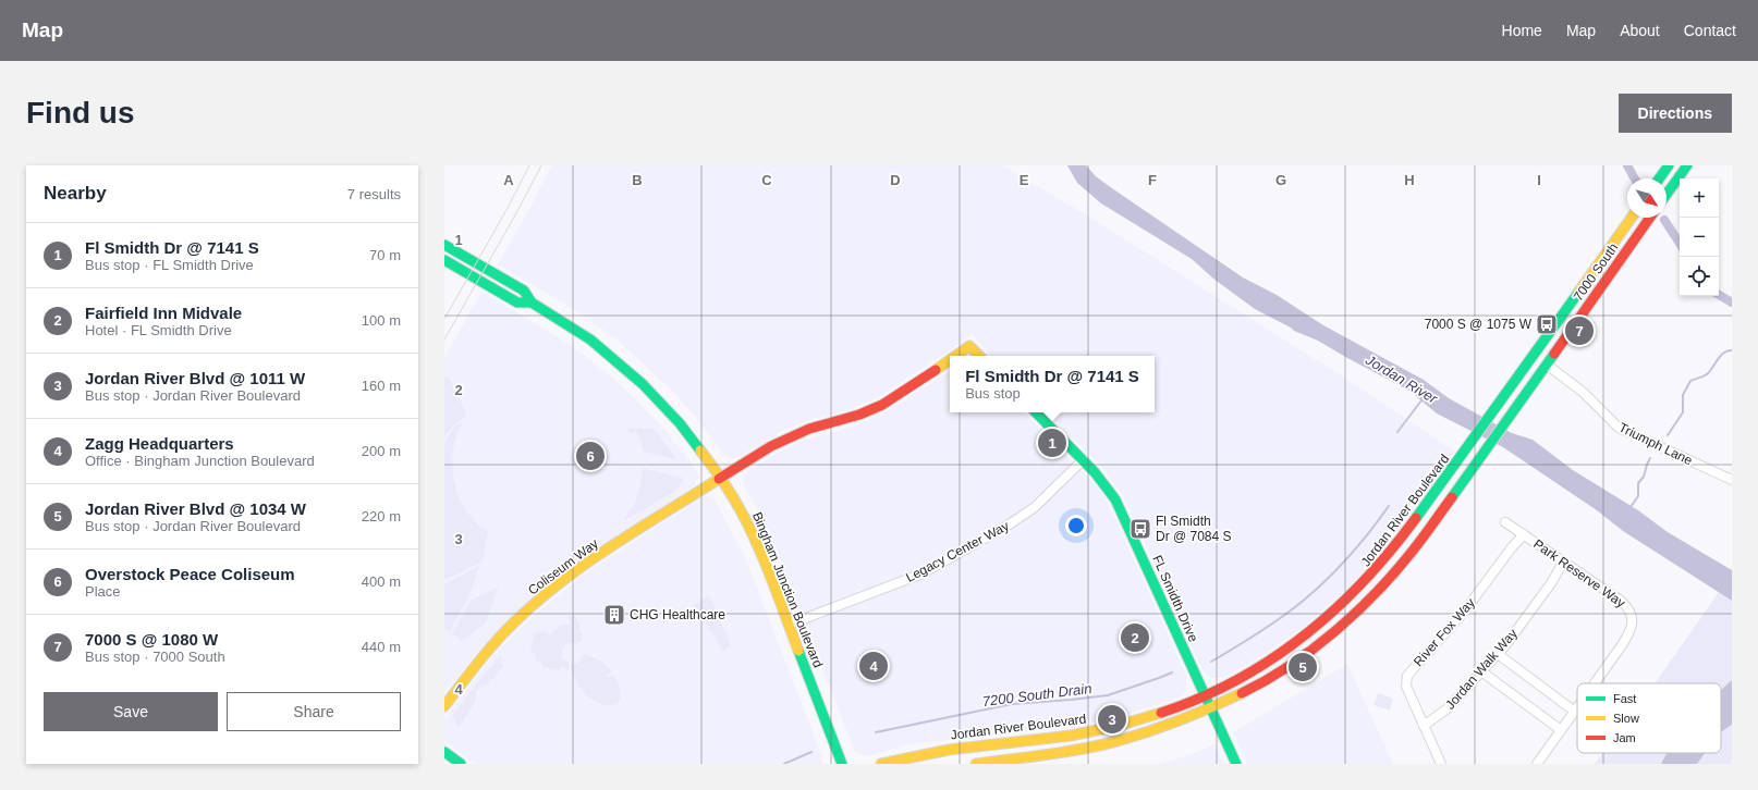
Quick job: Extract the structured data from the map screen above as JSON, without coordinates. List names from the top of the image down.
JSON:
{
  "streets": {
    "main road": [
      "7000 South",
      "Jordan River Boulevard",
      "Coliseum Way",
      "Bingham Junction Boulevard",
      "FL Smidth Drive"
    ],
    "street": [
      "Triumph Lane",
      "Legacy Center Way",
      "Park Reserve Way",
      "River Fox Way",
      "Jordan Walk Way"
    ]
  },
  "crossings": [
    ["7000 South", "Triumph Lane"],
    ["7000 South", "Jordan River Boulevard"],
    ["Jordan River Boulevard", "FL Smidth Drive"],
    ["Legacy Center Way", "Bingham Junction Boulevard"],
    ["Legacy Center Way", "FL Smidth Drive"],
    ["Coliseum Way", "Bingham Junction Boulevard"],
    ["Park Reserve Way", "River Fox Way"],
    ["Park Reserve Way", "Jordan Walk Way"],
    ["River Fox Way", "Jordan Walk Way"]
  ],
  "water": ["Jordan River", "7200 South Drain"],
  "places": {
    "bus stop": ["7000 S @ 1075 W", "Fl Smidth Dr @ 7084 S"],
    "building": ["CHG Healthcare"]
  },
  "legend": ["Fast", "Slow", "Jam"],
  "north": "bottom right",
  "page": {
    "header": "Map",
    "nav": [
      "Home",
      "Map",
      "About",
      "Contact"
    ],
    "buttons": [
      "Directions",
      ["Save", "Share"]
    ],
    "title": "Find us",
    "heading": ["Nearby", "7 results"],
    "map_buttons": ["+", "−"],
    "list": [
      {
        "mark": "1",
        "name": "Fl Smidth Dr @ 7141 S",
        "note": "Bus stop · FL Smidth Drive",
        "value": "70 m"
      },
      {
        "mark": "2",
        "name": "Fairfield Inn Midvale",
        "note": "Hotel · FL Smidth Drive",
        "value": "100 m"
      },
      {
        "mark": "3",
        "name": "Jordan River Blvd @ 1011 W",
        "note": "Bus stop · Jordan River Boulevard",
        "value": "160 m"
      },
      {
        "mark": "4",
        "name": "Zagg Headquarters",
        "note": "Office · Bingham Junction Boulevard",
        "value": "200 m"
      },
      {
        "mark": "5",
        "name": "Jordan River Blvd @ 1034 W",
        "note": "Bus stop · Jordan River Boulevard",
        "value": "220 m"
      },
      {
        "mark": "6",
        "name": "Overstock Peace Coliseum",
        "note": "Place",
        "value": "400 m"
      },
      {
        "mark": "7",
        "name": "7000 S @ 1080 W",
        "note": "Bus stop · 7000 South",
        "value": "440 m"
      }
    ],
    "pins": [
      "7",
      "1",
      "6",
      "2",
      "4",
      "5",
      "3"
    ],
    "popup": ["Fl Smidth Dr @ 7141 S", "Bus stop"]
  },
  "grid": {
    "columns": [
      "A",
      "B",
      "C",
      "D",
      "E",
      "F",
      "G",
      "H",
      "I"
    ],
    "rows": [
      "1",
      "2",
      "3",
      "4"
    ]
  }
}
